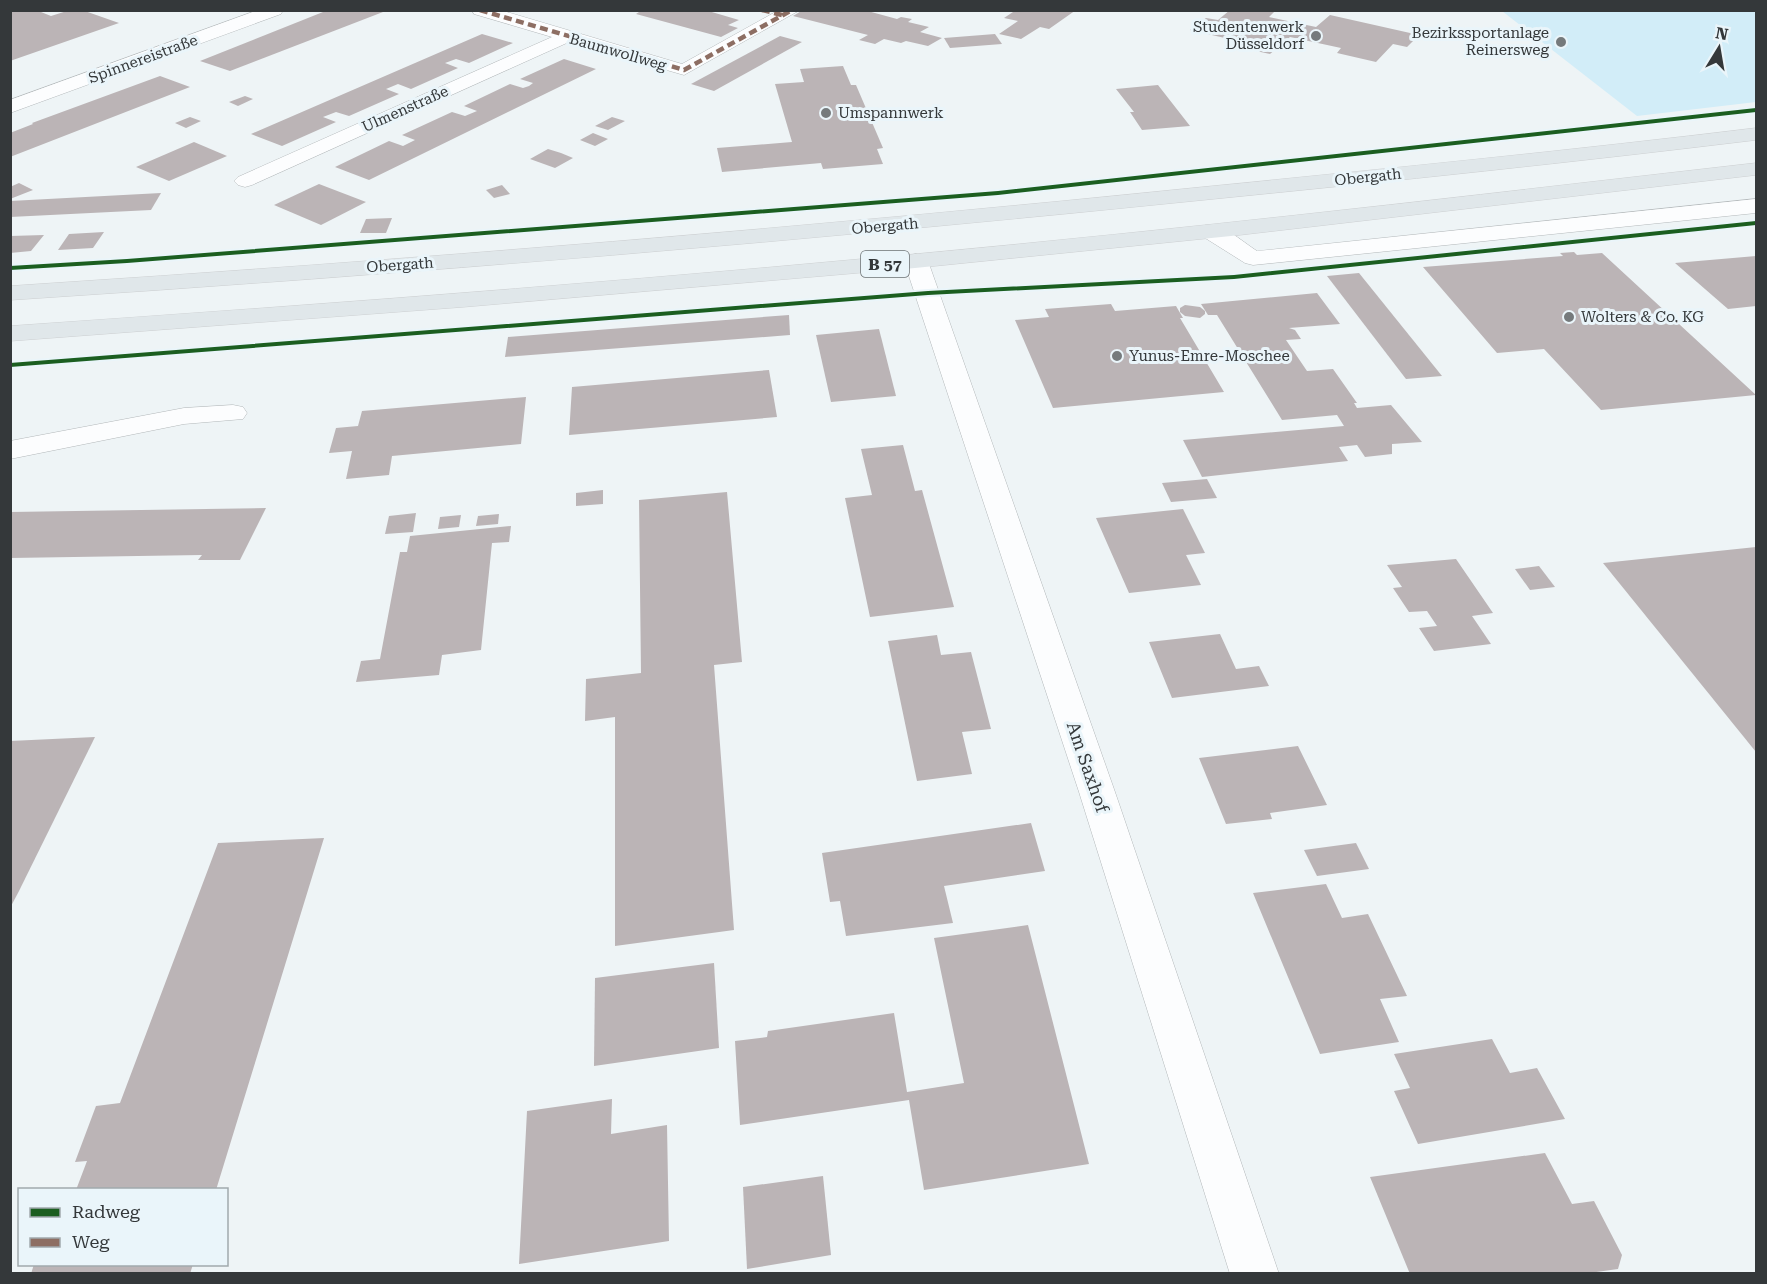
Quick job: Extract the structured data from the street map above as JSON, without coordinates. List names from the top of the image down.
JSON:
{
  "streets": {
    "main road": ["Obergath", "B 57"],
    "street": [
      "Baumwollweg",
      "Spinnereistraße",
      "Ulmenstraße",
      "Am Saxhof"
    ]
  },
  "crossings": [
    ["Baumwollweg", "Ulmenstraße"],
    ["Obergath", "Am Saxhof"]
  ],
  "places": [
    "Studentenwerk Düsseldorf",
    "Bezirkssportanlage Reinersweg",
    "Umspannwerk",
    "Wolters & Co. KG",
    "Yunus-Emre-Moschee"
  ],
  "legend": ["Radweg", "Weg"],
  "north": "top"
}
